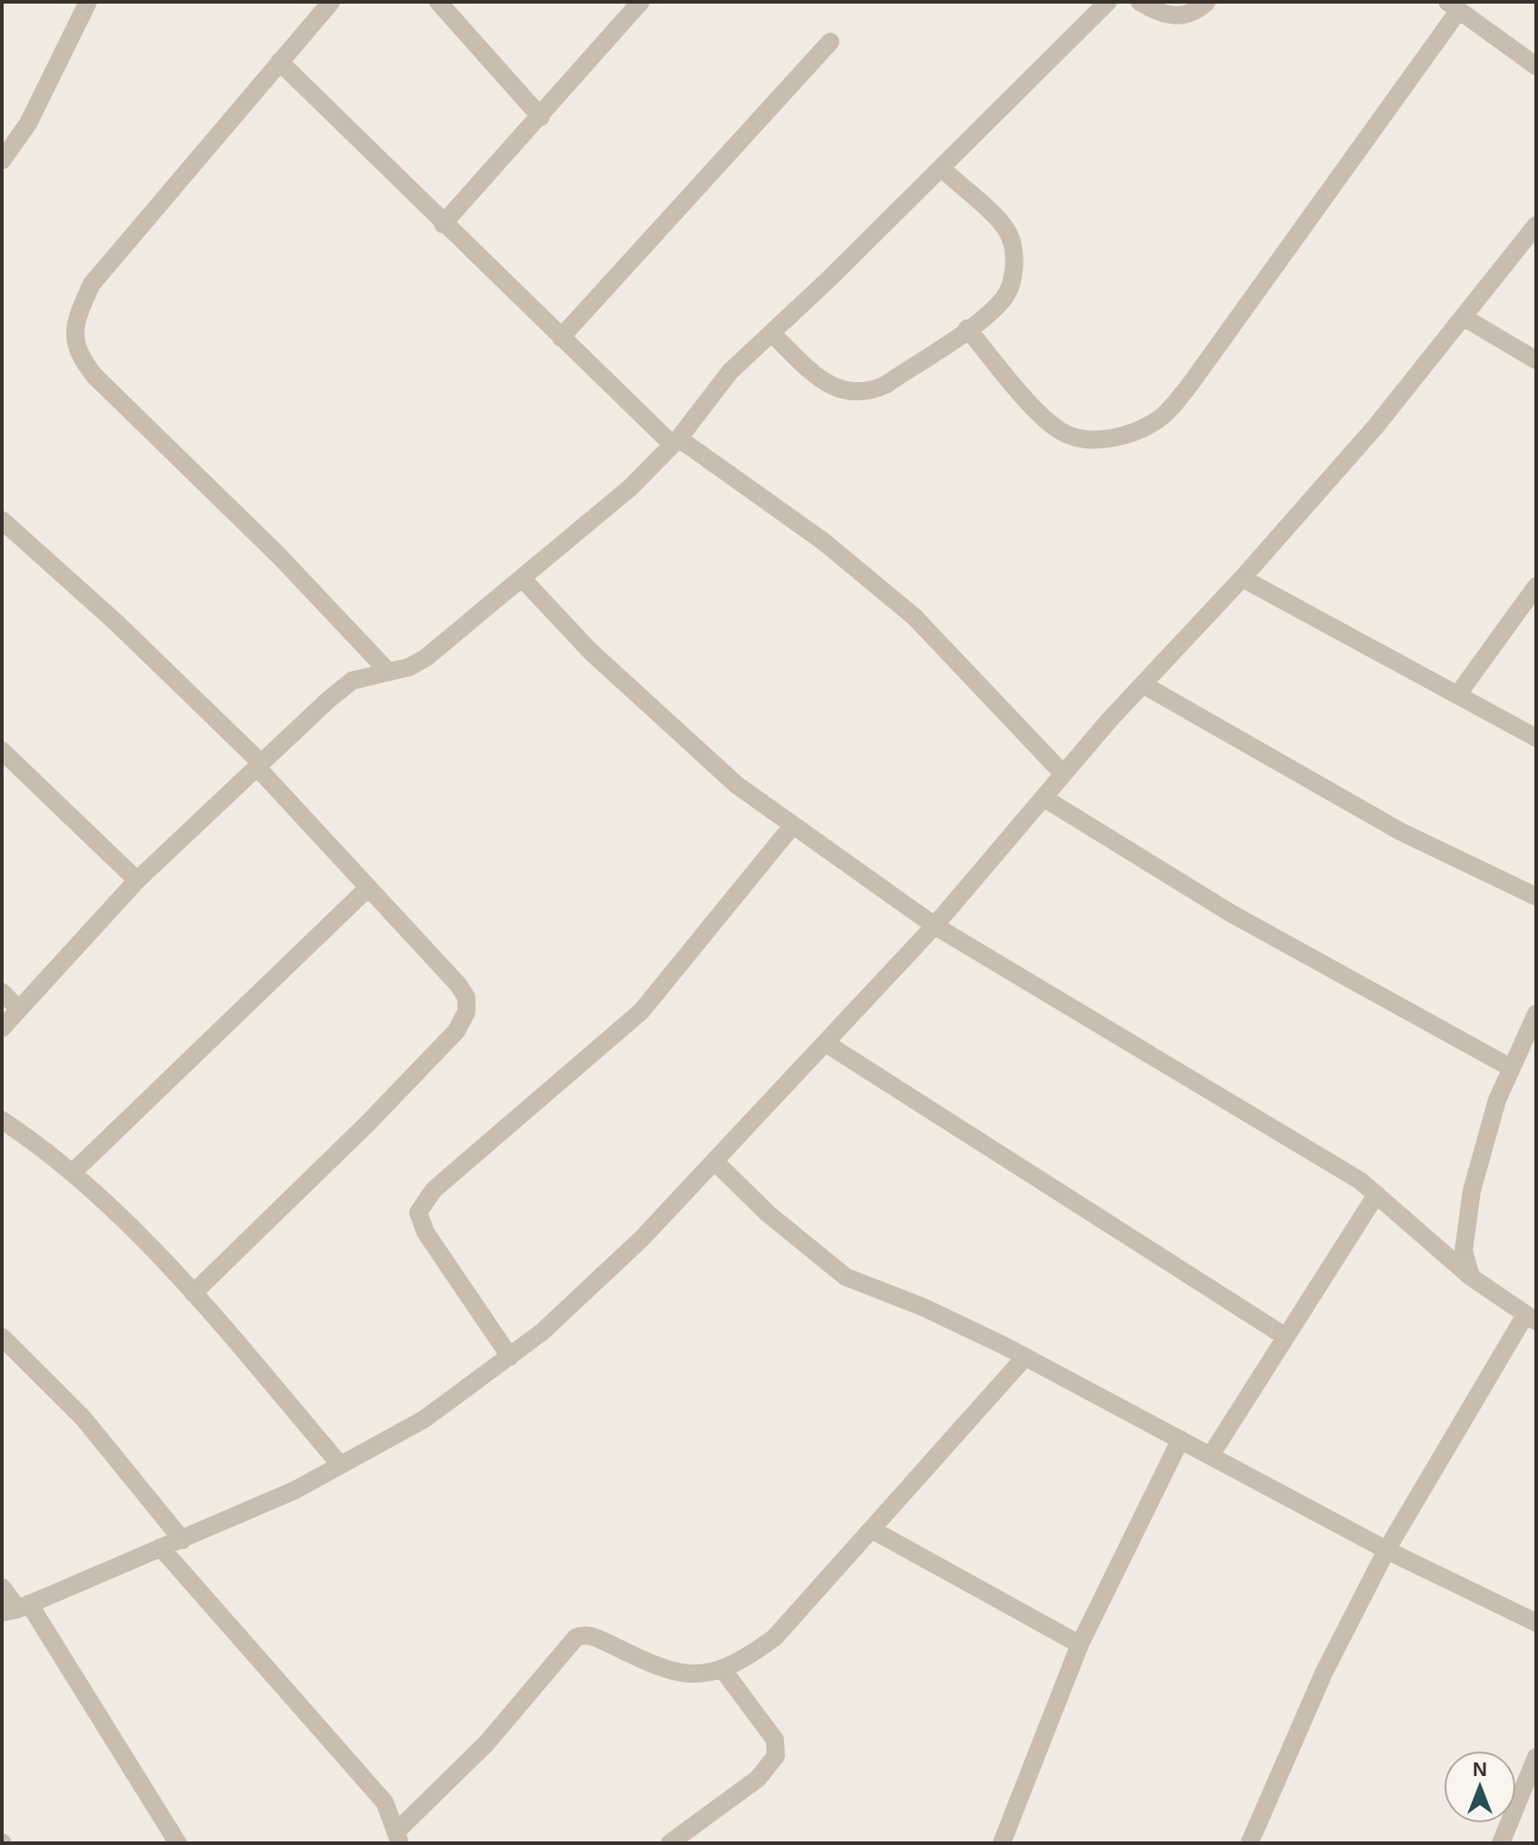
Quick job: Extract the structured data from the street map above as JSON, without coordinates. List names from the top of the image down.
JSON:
{
  "north": "top"
}
